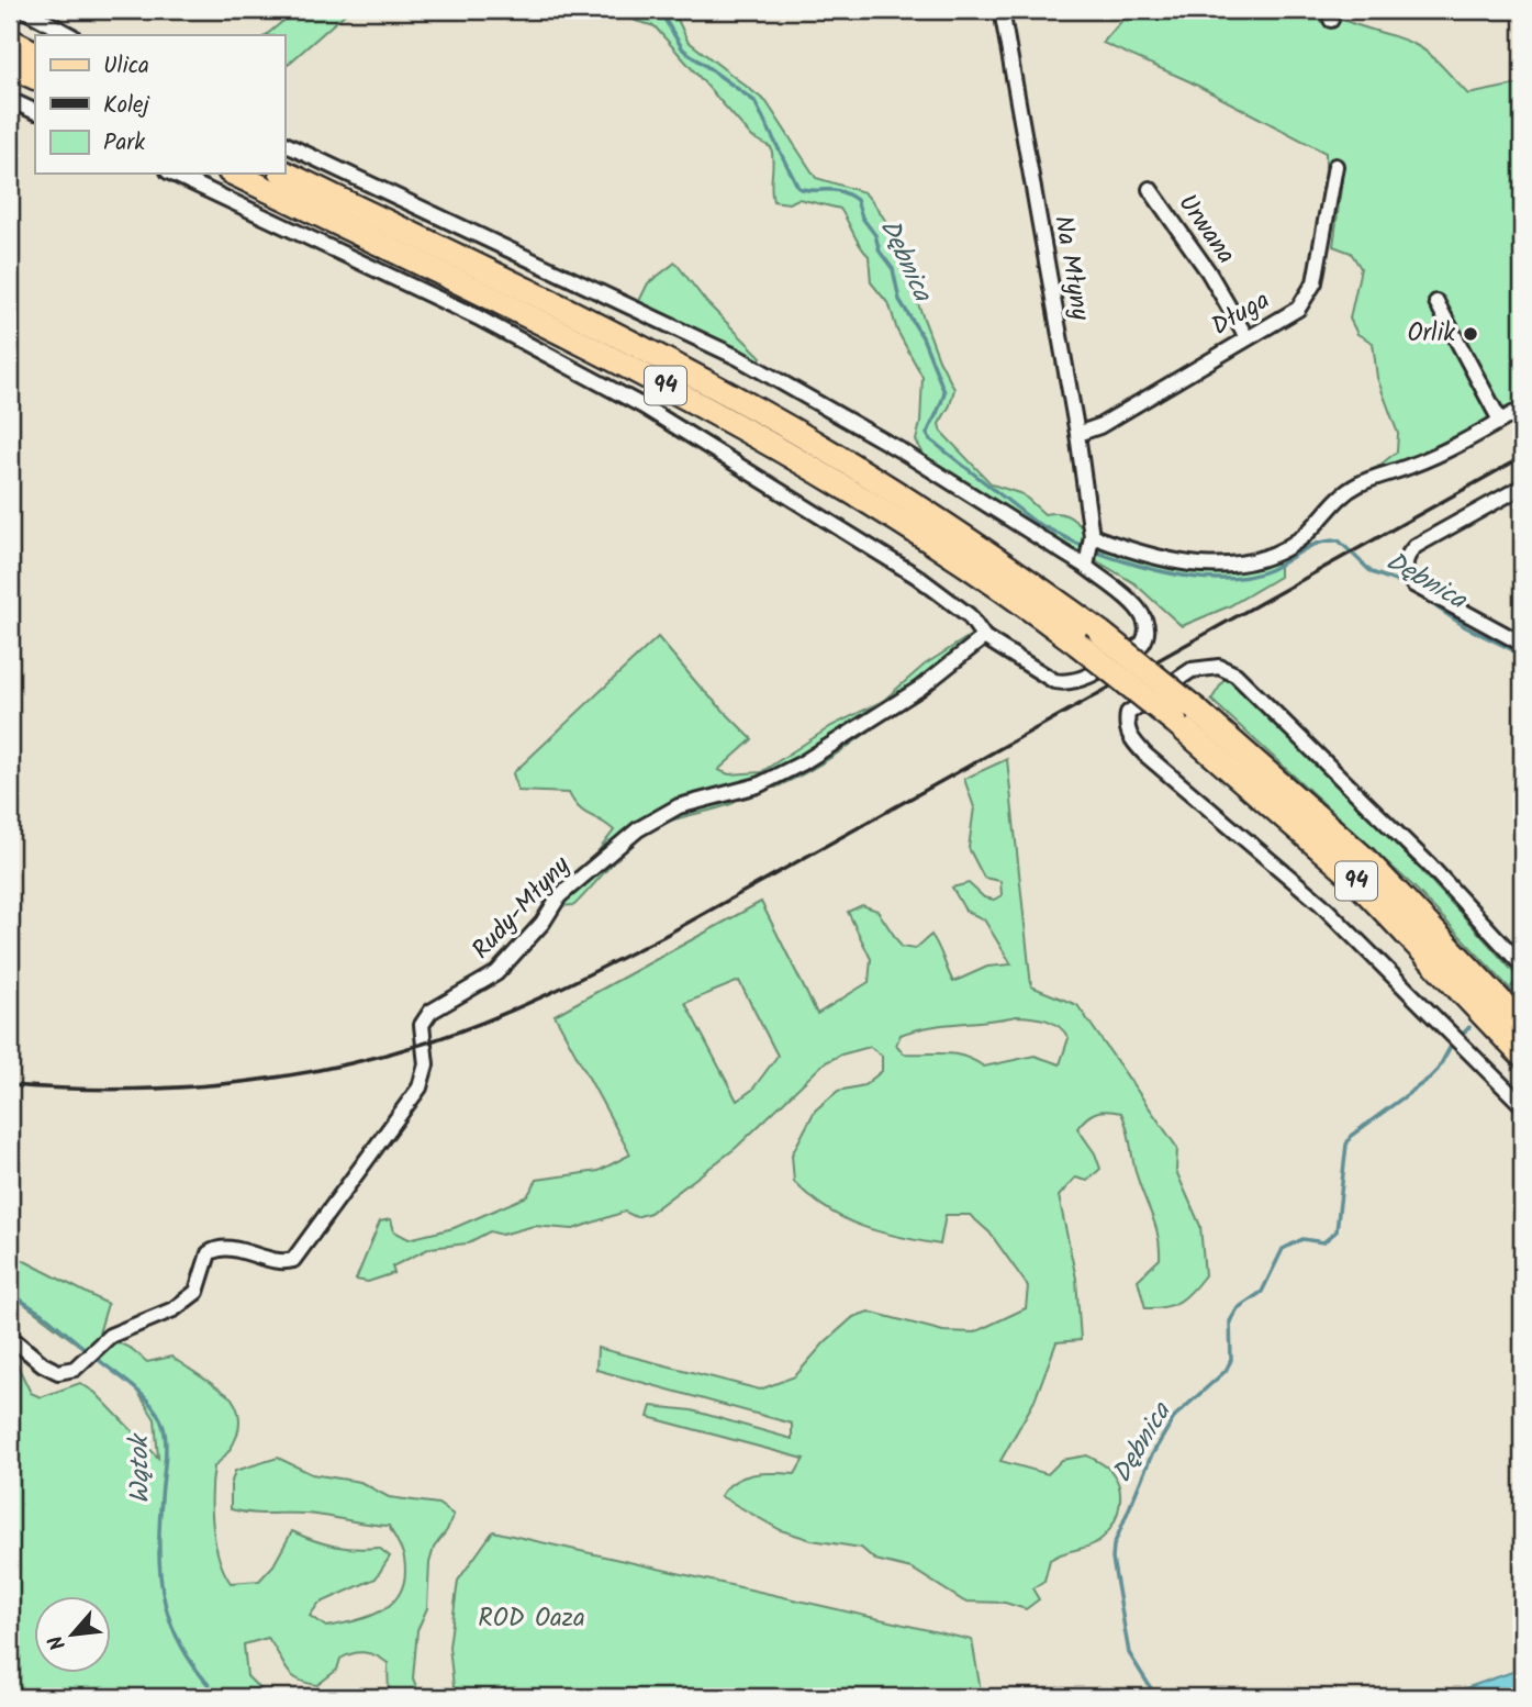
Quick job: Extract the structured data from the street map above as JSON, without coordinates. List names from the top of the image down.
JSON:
{
  "streets": {
    "main road": ["94"],
    "street": [
      "Urwana",
      "Na Młyny",
      "Długa",
      "Rudy-Młyny"
    ]
  },
  "crossings": [
    ["Urwana", "Długa"],
    ["Na Młyny", "Długa"]
  ],
  "water": ["Dębnica", "Wątok"],
  "parks": ["ROD Oaza"],
  "places": ["Orlik"],
  "legend": ["Ulica", "Kolej", "Park"],
  "north": "bottom left"
}
